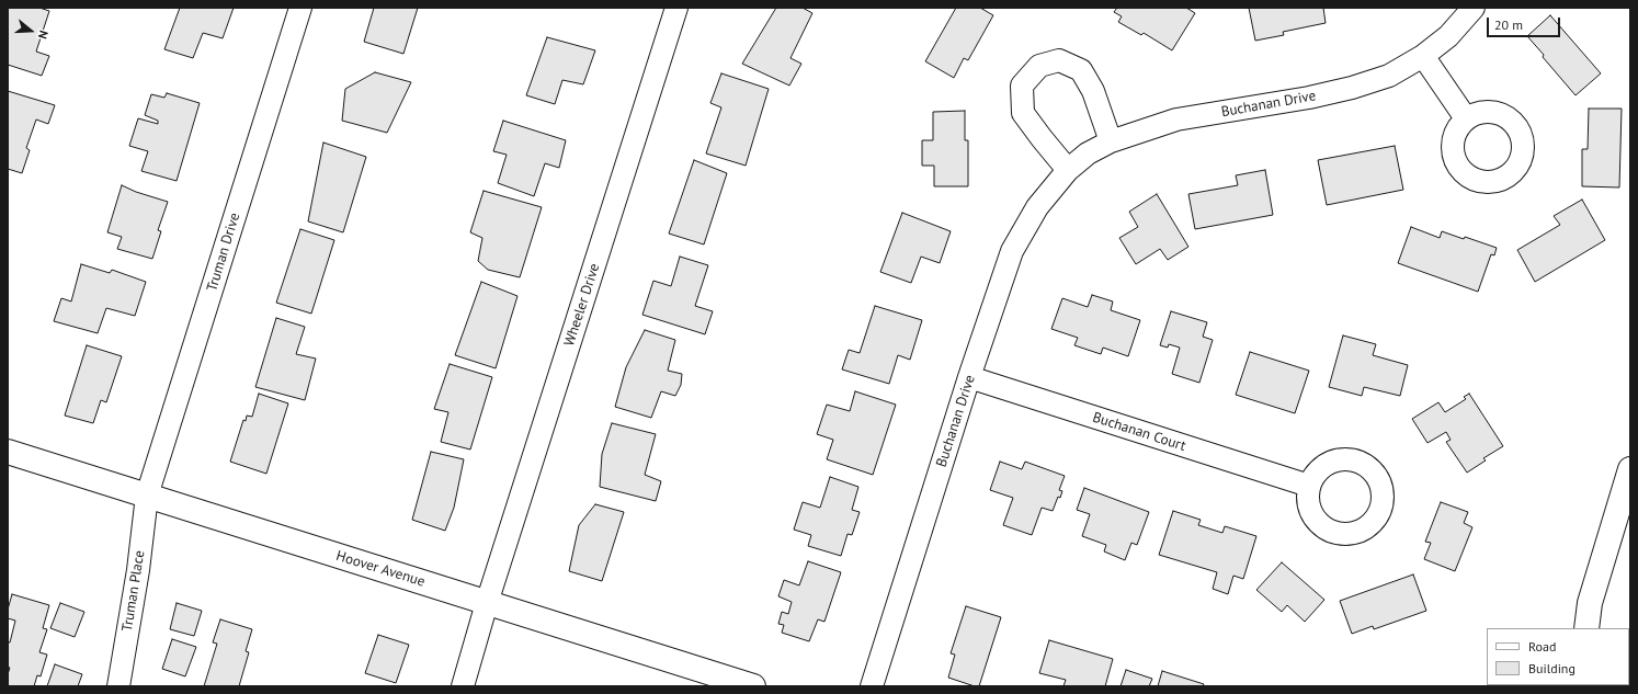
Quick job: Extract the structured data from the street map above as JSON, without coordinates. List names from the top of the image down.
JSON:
{
  "streets": {
    "street": [
      "Buchanan Drive",
      "Truman Drive",
      "Wheeler Drive",
      "Buchanan Court",
      "Hoover Avenue",
      "Truman Place"
    ]
  },
  "crossings": [
    ["Buchanan Drive", "Buchanan Court"],
    ["Truman Drive", "Hoover Avenue"],
    ["Truman Drive", "Truman Place"],
    ["Wheeler Drive", "Hoover Avenue"],
    ["Hoover Avenue", "Truman Place"]
  ],
  "legend": ["Road", "Building"],
  "scale_bar": "20 m",
  "north": "right"
}
